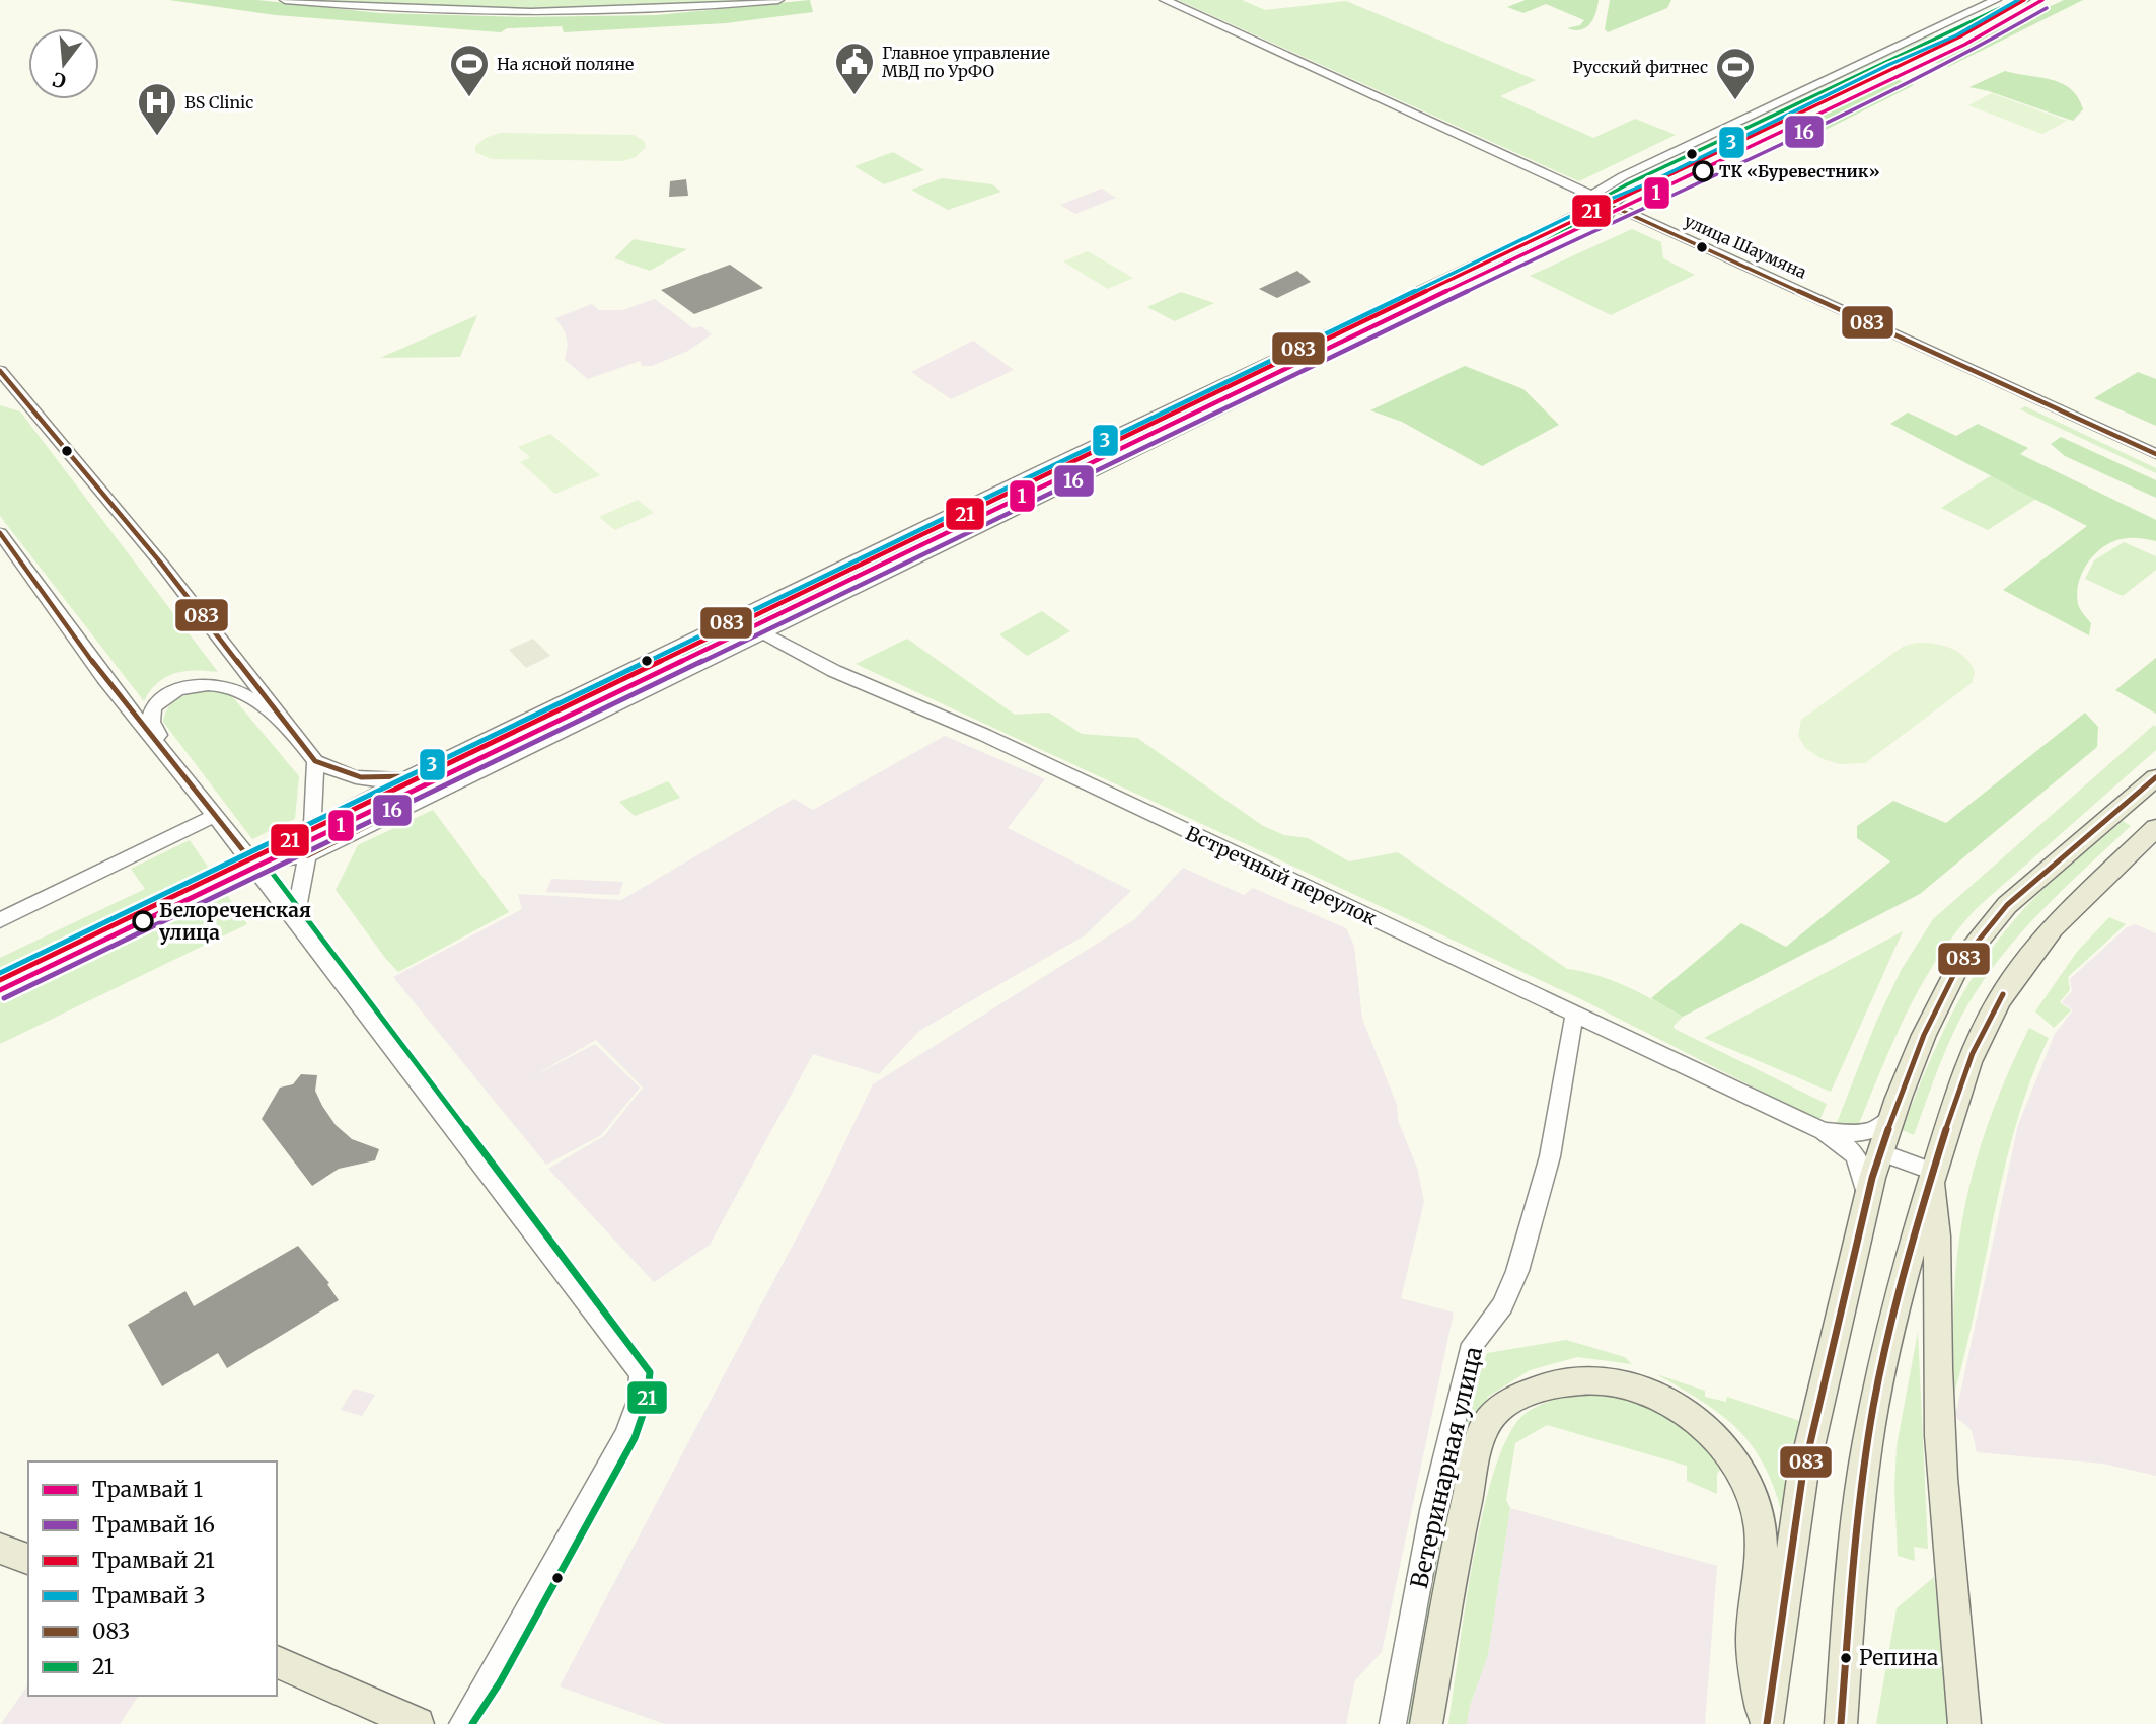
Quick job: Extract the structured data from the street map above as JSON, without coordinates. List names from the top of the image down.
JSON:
{
  "streets": {
    "street": ["улица Шаумяна", "Встречный переулок", "Ветеринарная улица"]
  },
  "crossings": [
    ["Встречный переулок", "Ветеринарная улица"]
  ],
  "places": {
    "public building": ["Главное управление МВД по УрФО"],
    "sports": ["На ясной поляне", "Русский фитнес"],
    "hospital": ["BS Clinic"],
    "other": ["ТК «Буревестник»", "Белореченская улица", "Репина"]
  },
  "lines": [
    "tram line 1",
    "tram line 21",
    "tram line 3",
    "tram line 16",
    "transit line 21",
    "transit line 083"
  ],
  "legend": [
    "Трамвай 1",
    "Трамвай 16",
    "Трамвай 21",
    "Трамвай 3",
    "083",
    "21"
  ],
  "north": "bottom"
}
